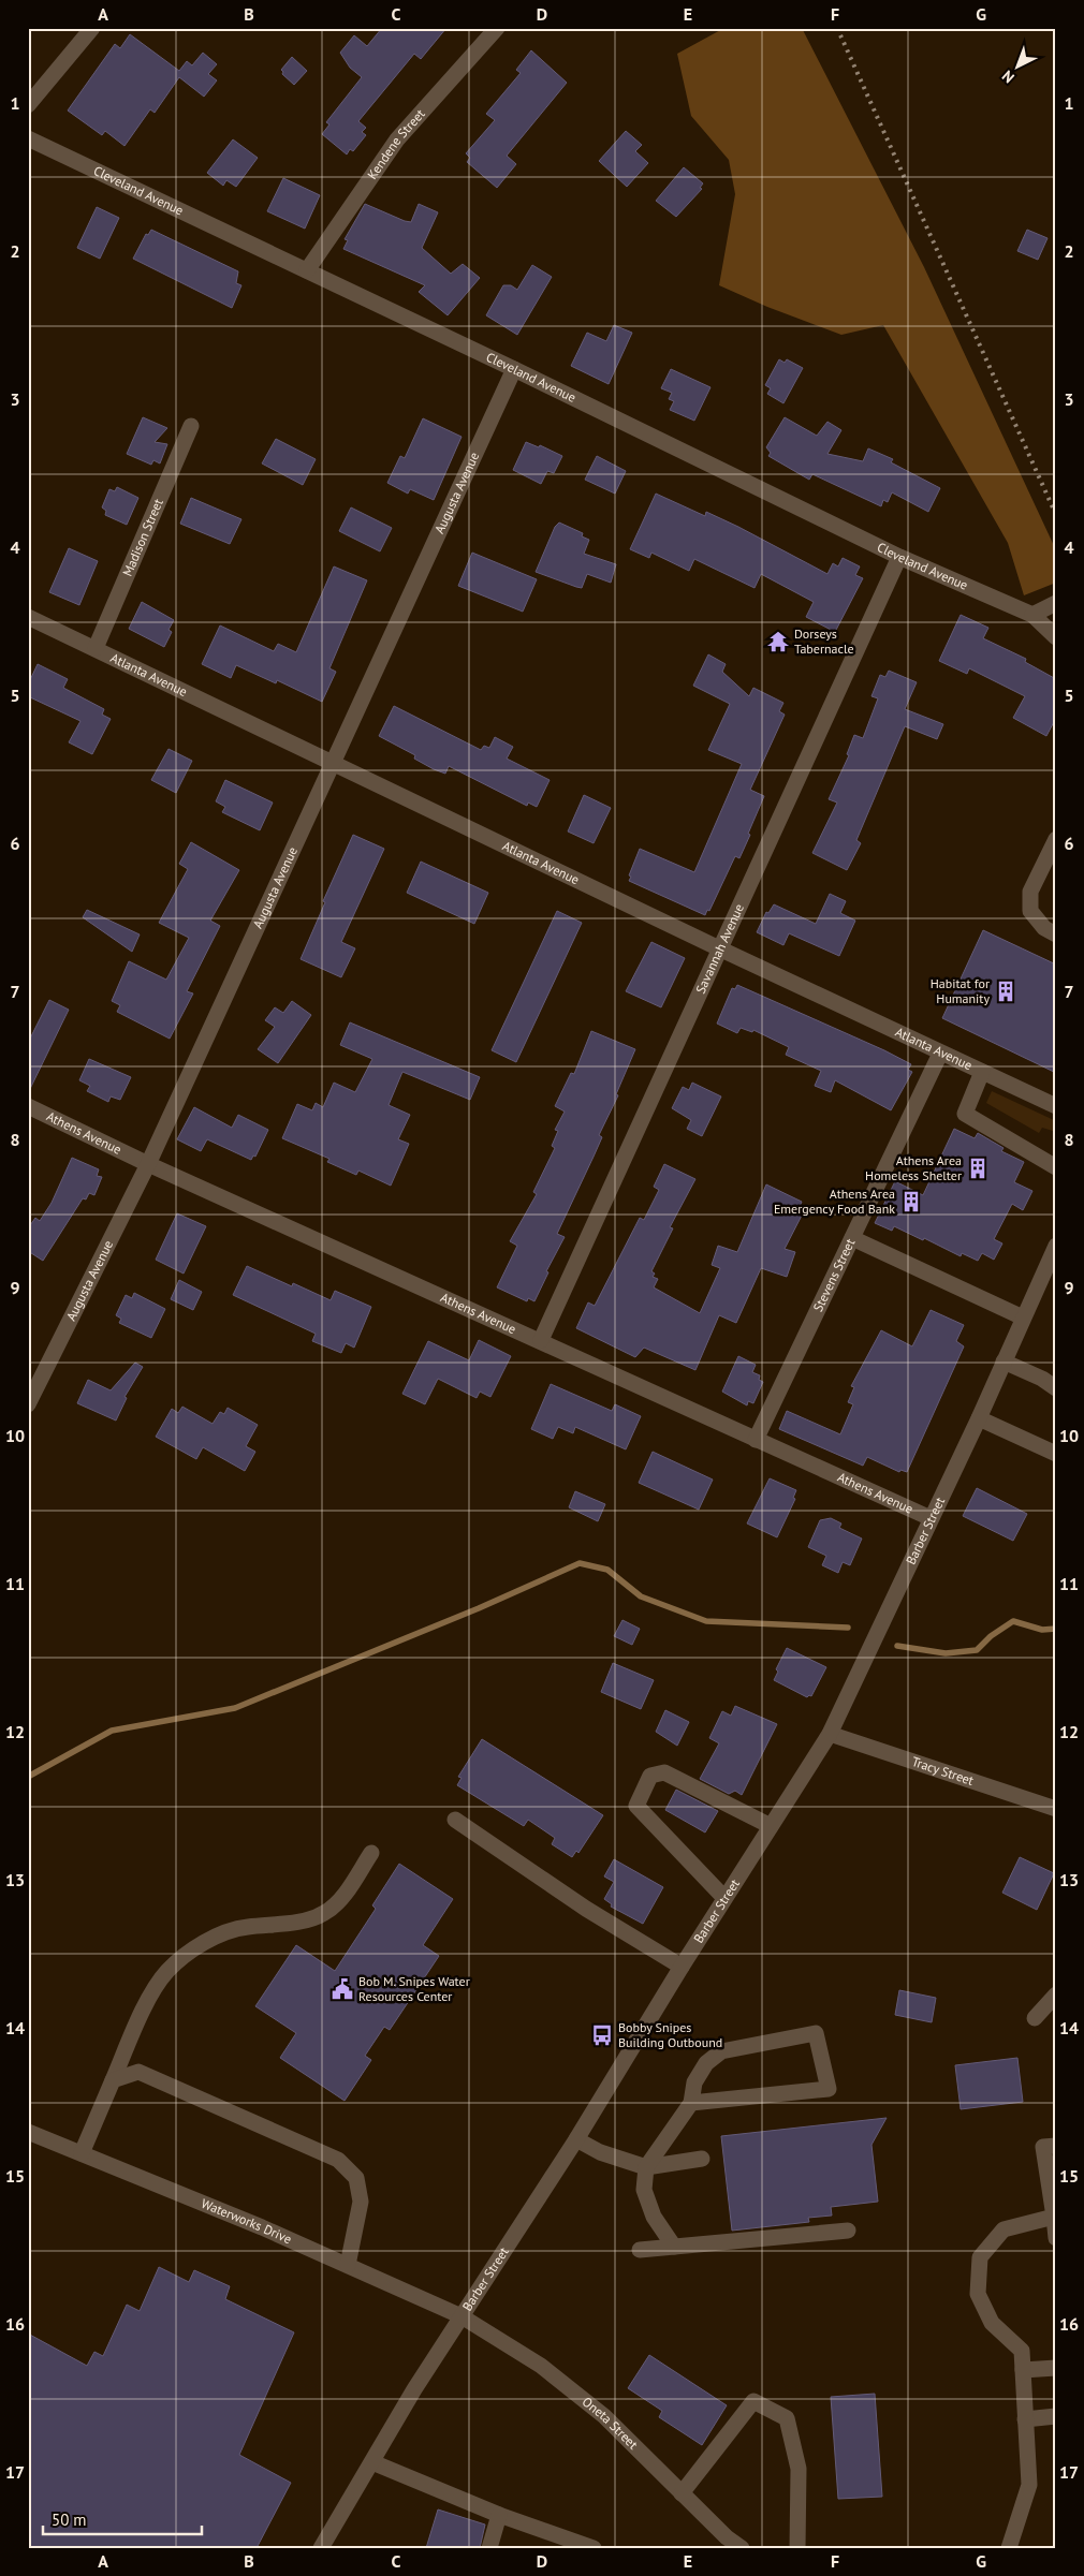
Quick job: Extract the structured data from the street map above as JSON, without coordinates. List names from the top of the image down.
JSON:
{
  "streets": {
    "street": [
      "Kendene Street",
      "Cleveland Avenue",
      "Augusta Avenue",
      "Madison Street",
      "Atlanta Avenue",
      "Savannah Avenue",
      "Athens Avenue",
      "Stevens Street",
      "Barber Street",
      "Tracy Street",
      "Waterworks Drive",
      "Oneta Street"
    ]
  },
  "crossings": [
    ["Kendene Street", "Cleveland Avenue"],
    ["Cleveland Avenue", "Augusta Avenue"],
    ["Cleveland Avenue", "Savannah Avenue"],
    ["Augusta Avenue", "Atlanta Avenue"],
    ["Augusta Avenue", "Athens Avenue"],
    ["Madison Street", "Atlanta Avenue"],
    ["Atlanta Avenue", "Savannah Avenue"],
    ["Atlanta Avenue", "Stevens Street"],
    ["Savannah Avenue", "Athens Avenue"],
    ["Athens Avenue", "Stevens Street"],
    ["Athens Avenue", "Barber Street"],
    ["Barber Street", "Tracy Street"],
    ["Barber Street", "Waterworks Drive"],
    ["Barber Street", "Oneta Street"],
    ["Waterworks Drive", "Oneta Street"]
  ],
  "places": {
    "temple": ["Dorseys Tabernacle"],
    "building": ["Habitat for Humanity", "Athens Area Homeless Shelter", "Athens Area Emergency Food Bank"],
    "public building": ["Bob M. Snipes Water Resources Center"],
    "bus stop": ["Bobby Snipes Building Outbound"]
  },
  "scale_bar": "50 m",
  "north": "bottom left",
  "grid": {
    "columns": [
      "A",
      "B",
      "C",
      "D",
      "E",
      "F",
      "G"
    ],
    "rows": [
      "1",
      "2",
      "3",
      "4",
      "5",
      "6",
      "7",
      "8",
      "9",
      "10",
      "11",
      "12",
      "13",
      "14",
      "15",
      "16",
      "17"
    ]
  }
}
